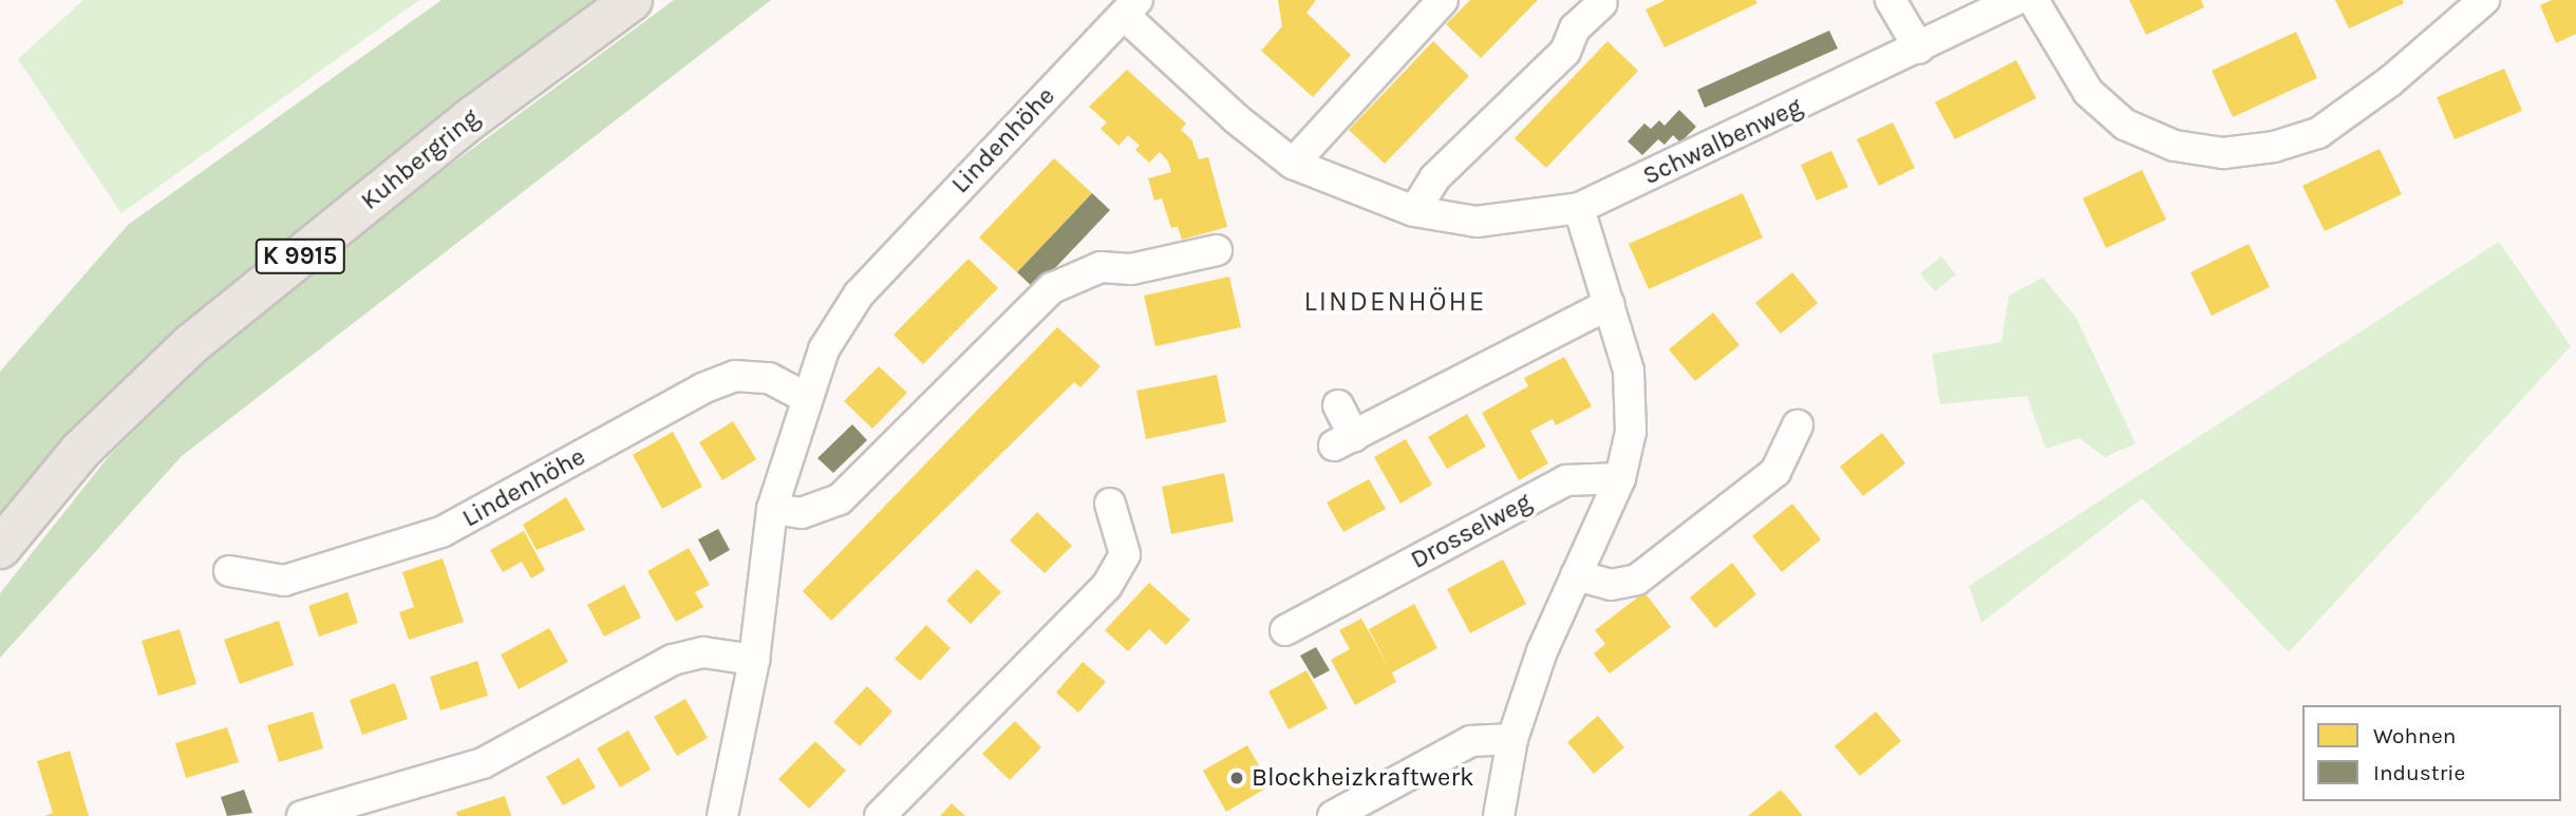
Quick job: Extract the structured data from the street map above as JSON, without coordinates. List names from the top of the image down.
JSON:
{
  "streets": {
    "main road": ["Kuhbergring", "K 9915"],
    "street": ["Lindenhöhe", "Schwalbenweg", "Drosselweg"]
  },
  "crossings": [
    ["Lindenhöhe", "Schwalbenweg"]
  ],
  "districts": ["LINDENHÖHE"],
  "places": ["Blockheizkraftwerk"],
  "legend": ["Wohnen", "Industrie"]
}
